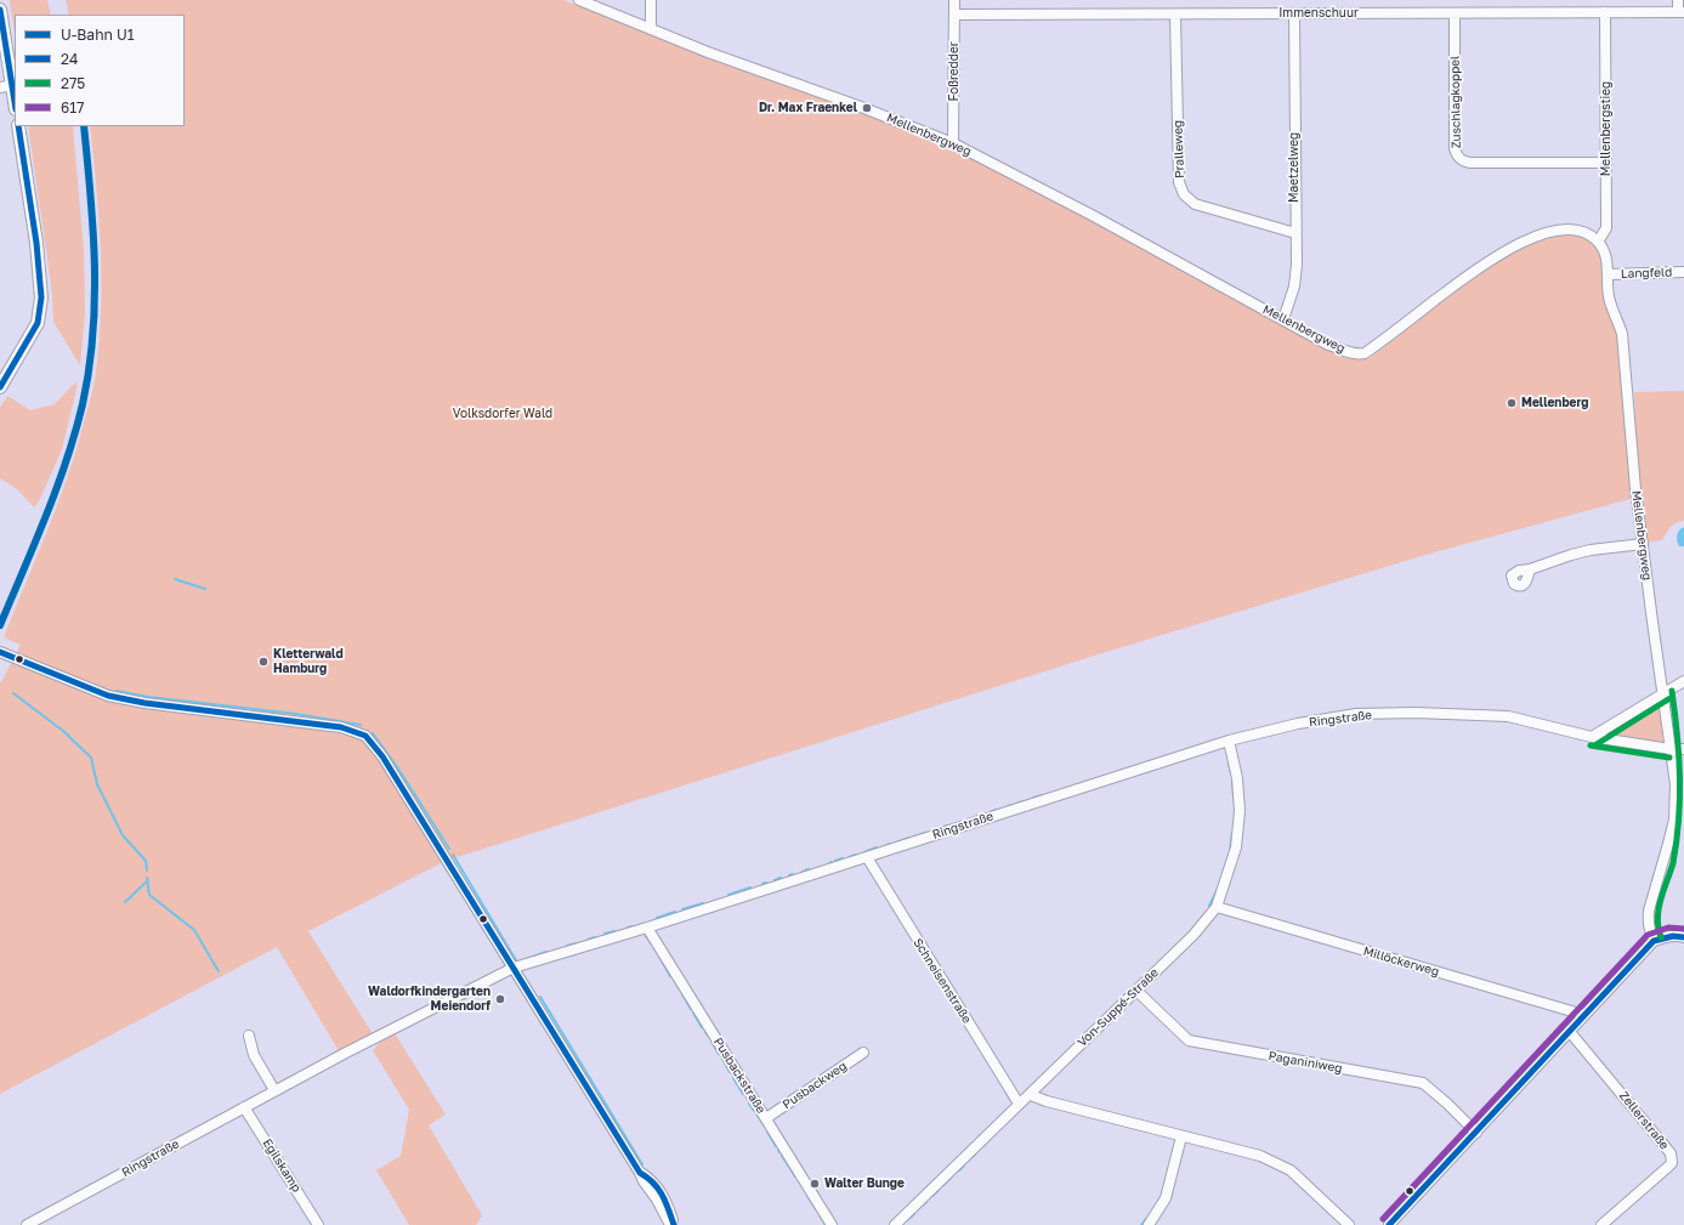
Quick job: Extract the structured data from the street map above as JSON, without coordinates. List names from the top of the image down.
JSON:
{
  "streets": {
    "street": [
      "Immenschuur",
      "Foßredder",
      "Zuschlagkoppel",
      "Mellenbergstieg",
      "Mellenbergweg",
      "Pralleweg",
      "Maetzelweg",
      "Langfeld",
      "Ringstraße",
      "Millöckerweg",
      "Schneisenstraße",
      "Von-Suppé-Straße",
      "Paganiniweg",
      "Pusbackstraße",
      "Pusbackweg",
      "Zellerstraße",
      "Egilskamp"
    ]
  },
  "crossings": [
    ["Immenschuur", "Foßredder"],
    ["Immenschuur", "Zuschlagkoppel"],
    ["Immenschuur", "Mellenbergstieg"],
    ["Immenschuur", "Pralleweg"],
    ["Immenschuur", "Maetzelweg"],
    ["Foßredder", "Mellenbergweg"],
    ["Zuschlagkoppel", "Mellenbergstieg"],
    ["Mellenbergstieg", "Mellenbergweg"],
    ["Mellenbergweg", "Maetzelweg"],
    ["Mellenbergweg", "Langfeld"],
    ["Mellenbergweg", "Ringstraße"],
    ["Pralleweg", "Maetzelweg"],
    ["Ringstraße", "Schneisenstraße"],
    ["Ringstraße", "Von-Suppé-Straße"],
    ["Ringstraße", "Pusbackstraße"],
    ["Ringstraße", "Egilskamp"],
    ["Millöckerweg", "Von-Suppé-Straße"],
    ["Schneisenstraße", "Von-Suppé-Straße"],
    ["Von-Suppé-Straße", "Paganiniweg"],
    ["Pusbackstraße", "Pusbackweg"]
  ],
  "parks": ["Volksdorfer Wald"],
  "places": [
    "Dr. Max Fraenkel",
    "Mellenberg",
    "Kletterwald Hamburg",
    "Waldorfkindergarten Meiendorf",
    "Walter Bunge"
  ],
  "lines": [
    "transit line 24",
    "metro line U1",
    "transit line 275",
    "transit line 617"
  ],
  "legend": [
    "U-Bahn U1",
    "24",
    "275",
    "617"
  ]
}
